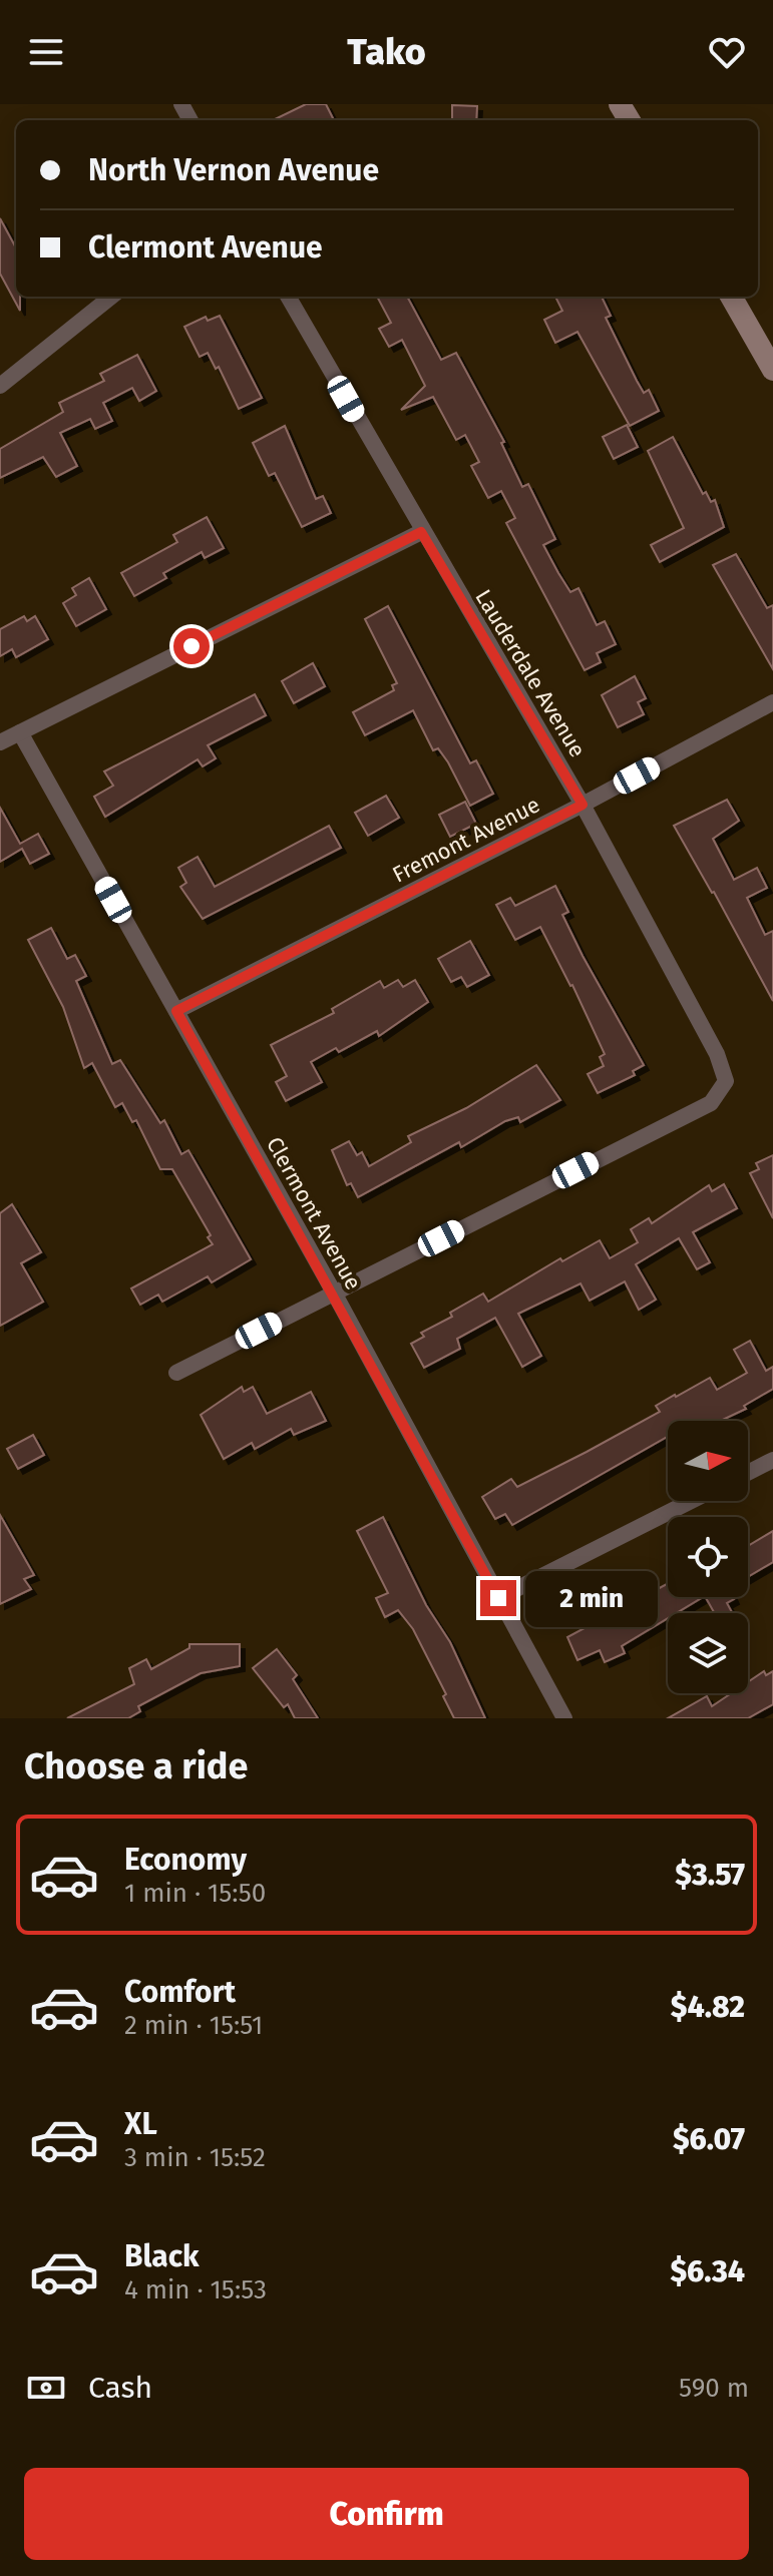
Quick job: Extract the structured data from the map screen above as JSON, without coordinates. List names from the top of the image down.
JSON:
{
  "streets": {
    "street": ["Lauderdale Avenue", "Fremont Avenue", "Clermont Avenue"]
  },
  "crossings": [
    ["Lauderdale Avenue", "Fremont Avenue"],
    ["Lauderdale Avenue", "Clermont Avenue"],
    ["Fremont Avenue", "Clermont Avenue"]
  ],
  "north": "right",
  "page": {
    "header": "Tako",
    "banner": ["North Vernon Avenue", "Clermont Avenue"],
    "bubble": "2 min",
    "heading": "Choose a ride",
    "list": [
      {
        "name": "Economy",
        "note": "1 min · 15:50",
        "value": "$3.57"
      },
      {
        "name": "Comfort",
        "note": "2 min · 15:51",
        "value": "$4.82"
      },
      {
        "name": "XL",
        "note": "3 min · 15:52",
        "value": "$6.07"
      },
      {
        "name": "Black",
        "note": "4 min · 15:53",
        "value": "$6.34"
      }
    ],
    "pay": ["Cash", "590 m"],
    "buttons": "Confirm"
  }
}
